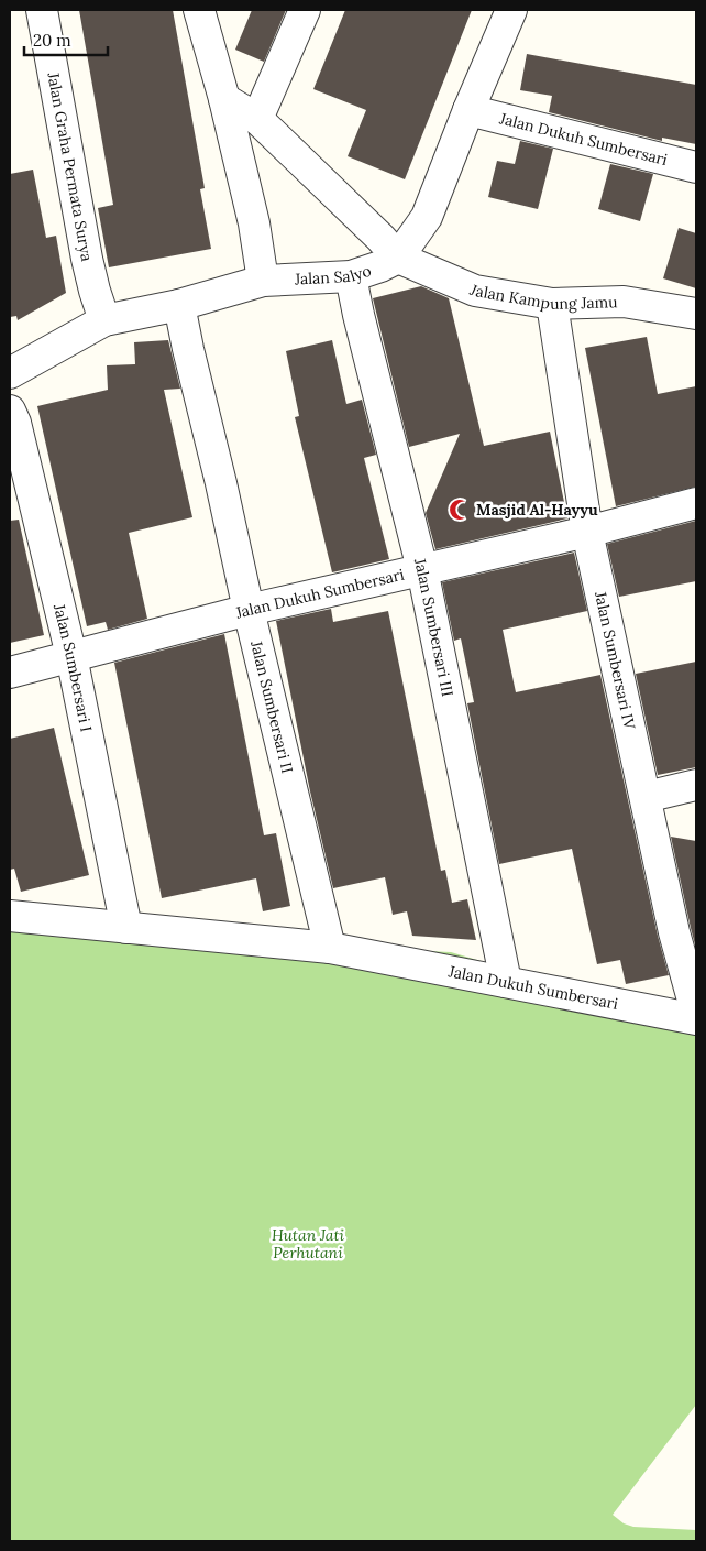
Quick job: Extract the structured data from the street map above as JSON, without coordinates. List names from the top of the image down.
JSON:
{
  "streets": {
    "street": [
      "Jalan Dukuh Sumbersari",
      "Jalan Graha Permata Surya",
      "Jalan Salyo",
      "Jalan Kampung Jamu",
      "Jalan Sumbersari III",
      "Jalan Sumbersari IV",
      "Jalan Sumbersari I",
      "Jalan Sumbersari II"
    ]
  },
  "crossings": [
    ["Jalan Dukuh Sumbersari", "Jalan Sumbersari III"],
    ["Jalan Dukuh Sumbersari", "Jalan Sumbersari IV"],
    ["Jalan Dukuh Sumbersari", "Jalan Sumbersari I"],
    ["Jalan Dukuh Sumbersari", "Jalan Sumbersari II"],
    ["Jalan Graha Permata Surya", "Jalan Salyo"],
    ["Jalan Salyo", "Jalan Kampung Jamu"],
    ["Jalan Salyo", "Jalan Sumbersari III"],
    ["Jalan Salyo", "Jalan Sumbersari II"],
    ["Jalan Kampung Jamu", "Jalan Sumbersari IV"]
  ],
  "parks": ["Hutan Jati Perhutani"],
  "places": {
    "mosque": ["Masjid Al-Hayyu"]
  },
  "scale_bar": "20 m"
}
